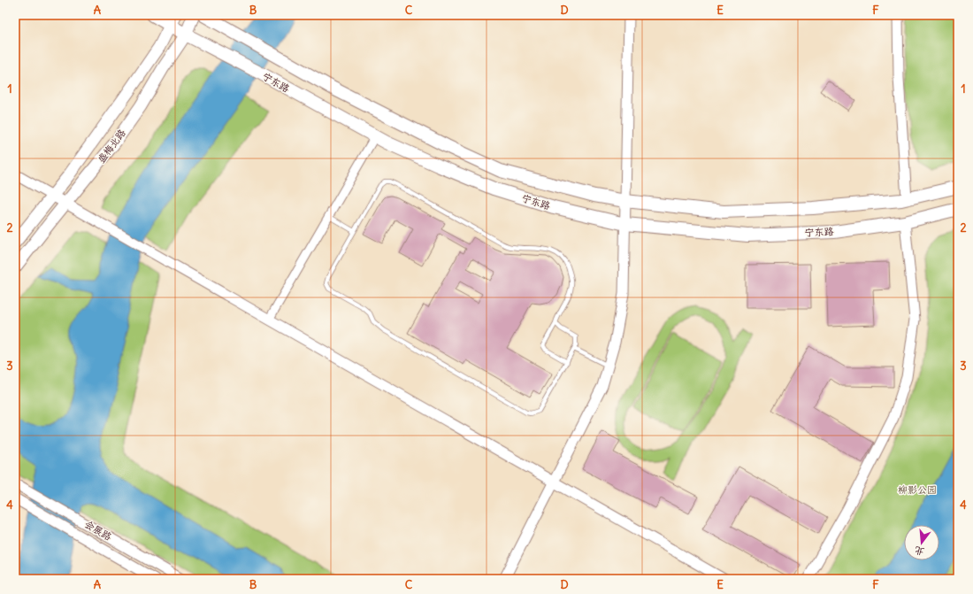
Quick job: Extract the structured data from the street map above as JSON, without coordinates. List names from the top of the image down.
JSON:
{
  "streets": {
    "main road": ["宁东路", "盛梅北路"],
    "street": ["会展路"]
  },
  "crossings": [
    ["宁东路", "盛梅北路"]
  ],
  "parks": ["柳影公园"],
  "north": "bottom",
  "grid": {
    "columns": [
      "A",
      "B",
      "C",
      "D",
      "E",
      "F"
    ],
    "rows": [
      "1",
      "2",
      "3",
      "4"
    ]
  }
}
